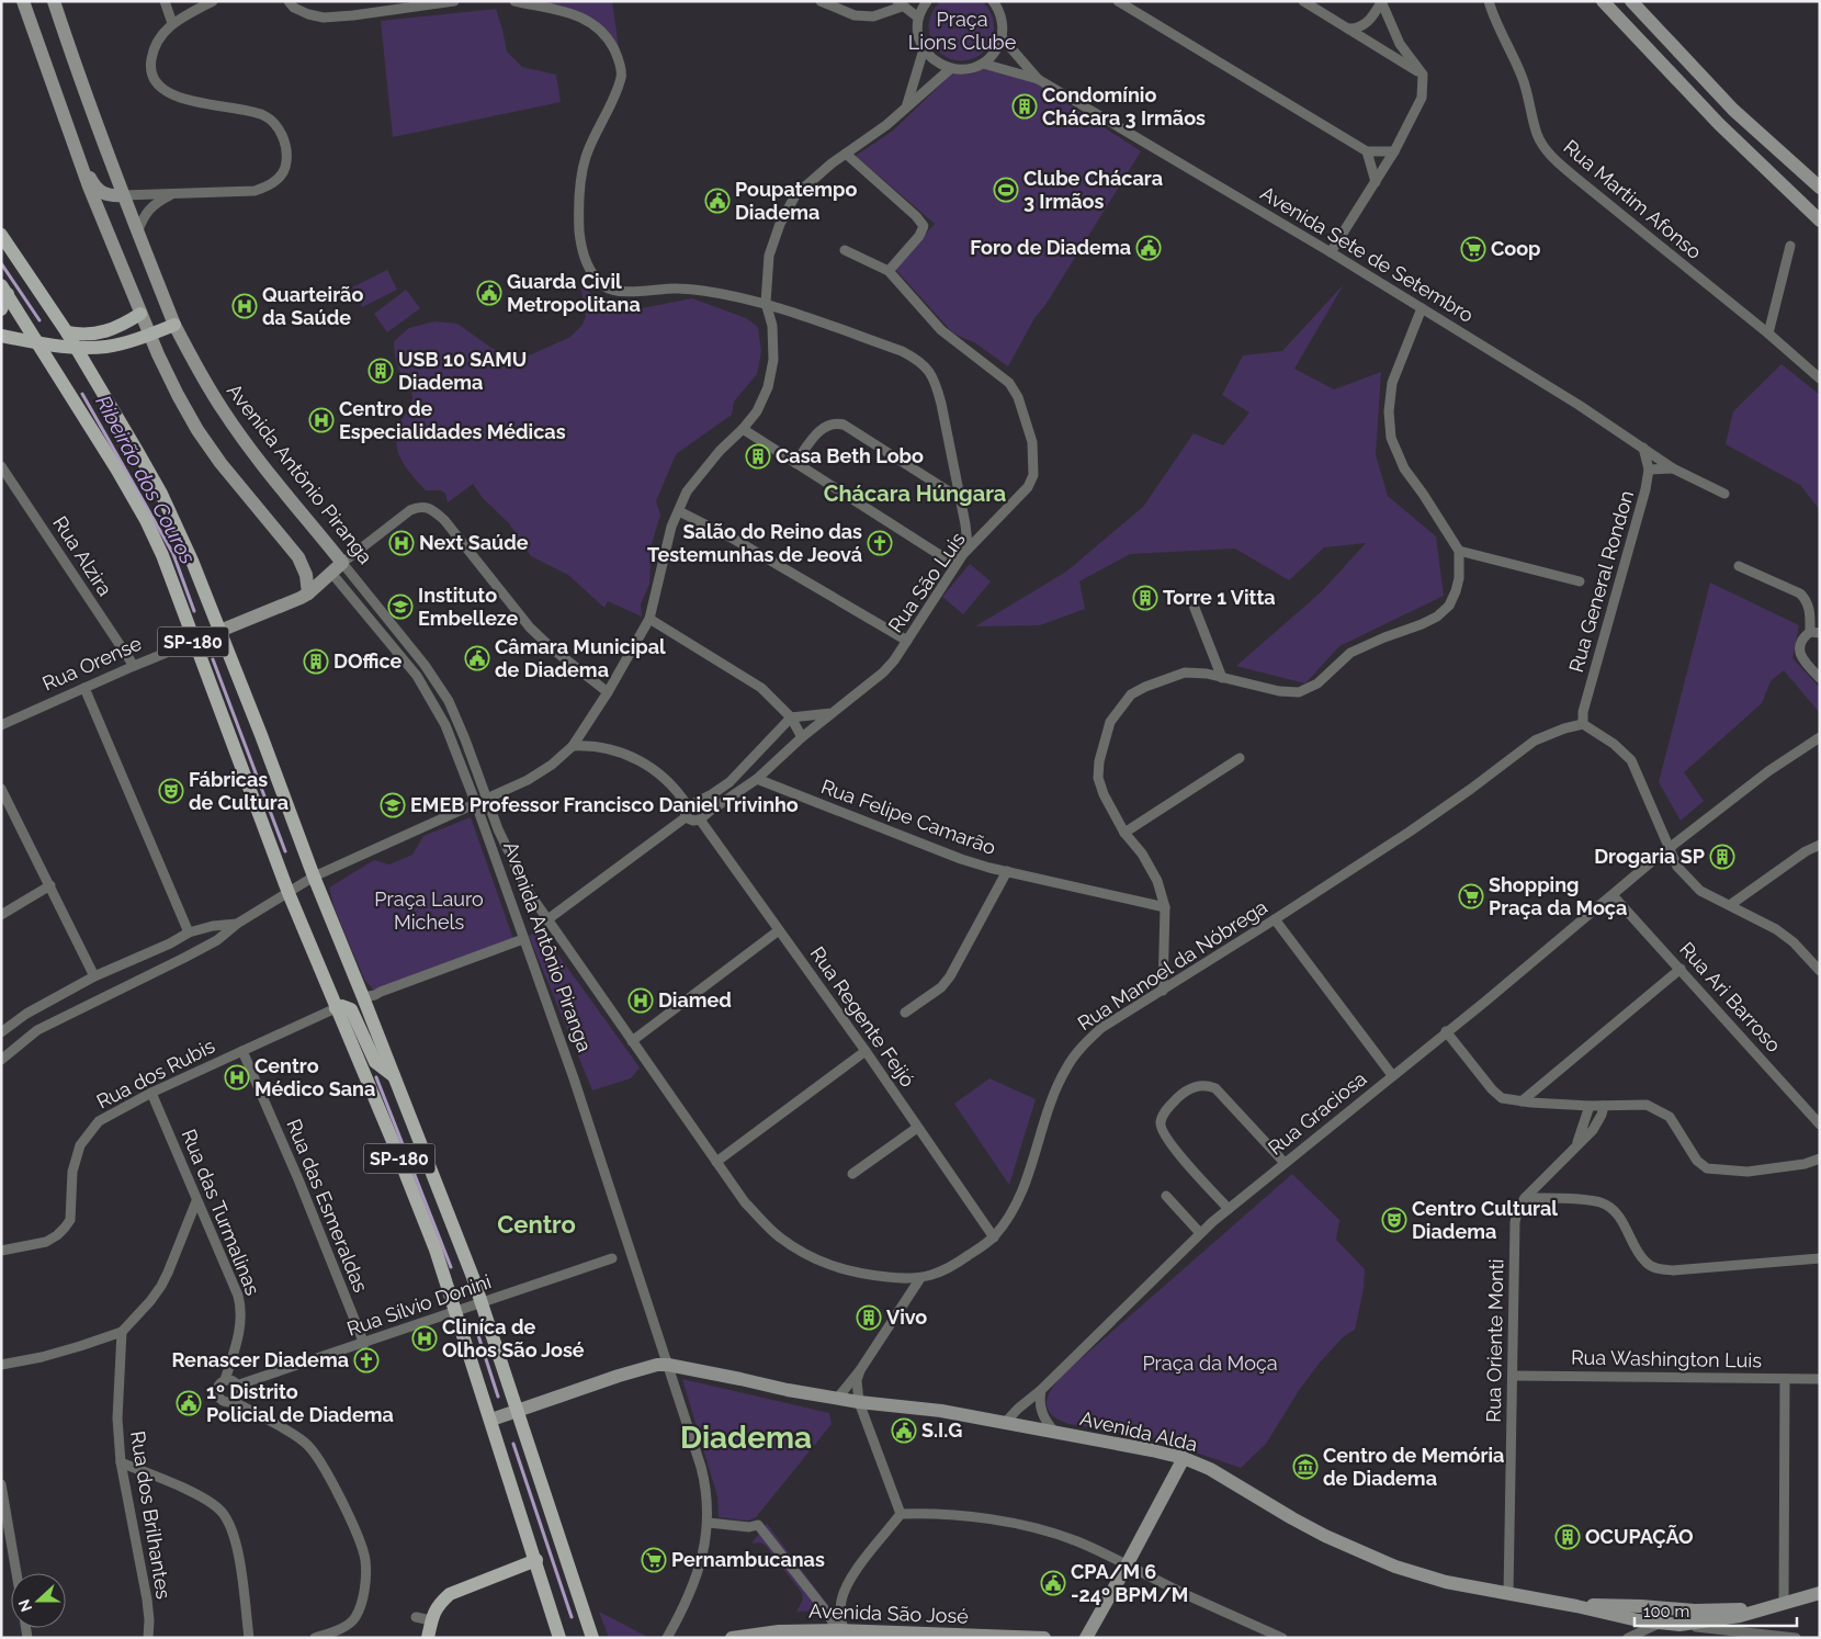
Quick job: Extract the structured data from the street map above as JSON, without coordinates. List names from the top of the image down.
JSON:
{
  "streets": {
    "main road": [
      "Avenida Antônio Piranga",
      "SP-180",
      "Rua Orense",
      "Avenida Alda",
      "Avenida São José"
    ],
    "street": [
      "Rua Martim Afonso",
      "Avenida Sete de Setembro",
      "Rua Alzira",
      "Rua General Rondon",
      "Rua São Luis",
      "Rua Felipe Camarão",
      "Rua Manoel da Nóbrega",
      "Rua Ari Barroso",
      "Rua Regente Feijó",
      "Rua dos Rubis",
      "Rua Graciosa",
      "Rua das Esmeraldas",
      "Rua das Turmalinas",
      "Rua Sílvio Donini",
      "Rua Oriente Monti",
      "Rua Washington Luis",
      "Rua dos Brilhantes"
    ]
  },
  "crossings": [
    ["Avenida Sete de Setembro", "Rua General Rondon"],
    ["Avenida Antônio Piranga", "Rua Orense"],
    ["Avenida Antônio Piranga", "Rua Manoel da Nóbrega"],
    ["Avenida Antônio Piranga", "Avenida Alda"],
    ["Rua Alzira", "Rua Orense"],
    ["Rua General Rondon", "Rua Manoel da Nóbrega"],
    ["Rua São Luis", "Rua Felipe Camarão"],
    ["SP-180", "Rua Orense"],
    ["SP-180", "Rua dos Rubis"],
    ["SP-180", "Rua Sílvio Donini"],
    ["Rua Manoel da Nóbrega", "Rua Regente Feijó"],
    ["Rua Ari Barroso", "Rua Graciosa"],
    ["Rua dos Rubis", "Rua das Esmeraldas"],
    ["Rua dos Rubis", "Rua das Turmalinas"],
    ["Rua Graciosa", "Avenida Alda"],
    ["Rua das Esmeraldas", "Rua Sílvio Donini"],
    ["Rua das Turmalinas", "Rua Sílvio Donini"],
    ["Rua Oriente Monti", "Rua Washington Luis"],
    ["Rua Oriente Monti", "Avenida Alda"]
  ],
  "districts": ["Chácara Húngara", "Centro", "Diadema"],
  "water": ["Ribeirão dos Couros"],
  "parks": ["Praça Lions Clube", "Praça Lauro Michels", "Praça da Moça"],
  "places": {
    "building": [
      "Condomínio Chácara 3 Irmãos",
      "USB 10 SAMU Diadema",
      "Casa Beth Lobo",
      "Torre 1 Vitta",
      "DOffice",
      "Drogaria SP",
      "Vivo",
      "OCUPAÇÃO"
    ],
    "sports": ["Clube Chácara 3 Irmãos"],
    "public building": [
      "Poupatempo Diadema",
      "Foro de Diadema",
      "Guarda Civil Metropolitana",
      "Câmara Municipal de Diadema",
      "1º Distrito Policial de Diadema",
      "S.I.G",
      "CPA/M 6 -24º BPM/M"
    ],
    "supermarket": ["Coop", "Shopping Praça da Moça", "Pernambucanas"],
    "hospital": [
      "Quarteirão da Saúde",
      "Centro de Especialidades Médicas",
      "Next Saúde",
      "Diamed",
      "Centro Médico Sana",
      "Cliníca de Olhos São José"
    ],
    "church": ["Salão do Reino das Testemunhas de Jeová", "Renascer Diadema"],
    "school or university": ["Instituto Embelleze", "EMEB Professor Francisco Daniel Trivinho"],
    "theatre": ["Fábricas de Cultura", "Centro Cultural Diadema"],
    "museum": ["Centro de Memória de Diadema"]
  },
  "scale_bar": "100 m",
  "north": "left"
}
